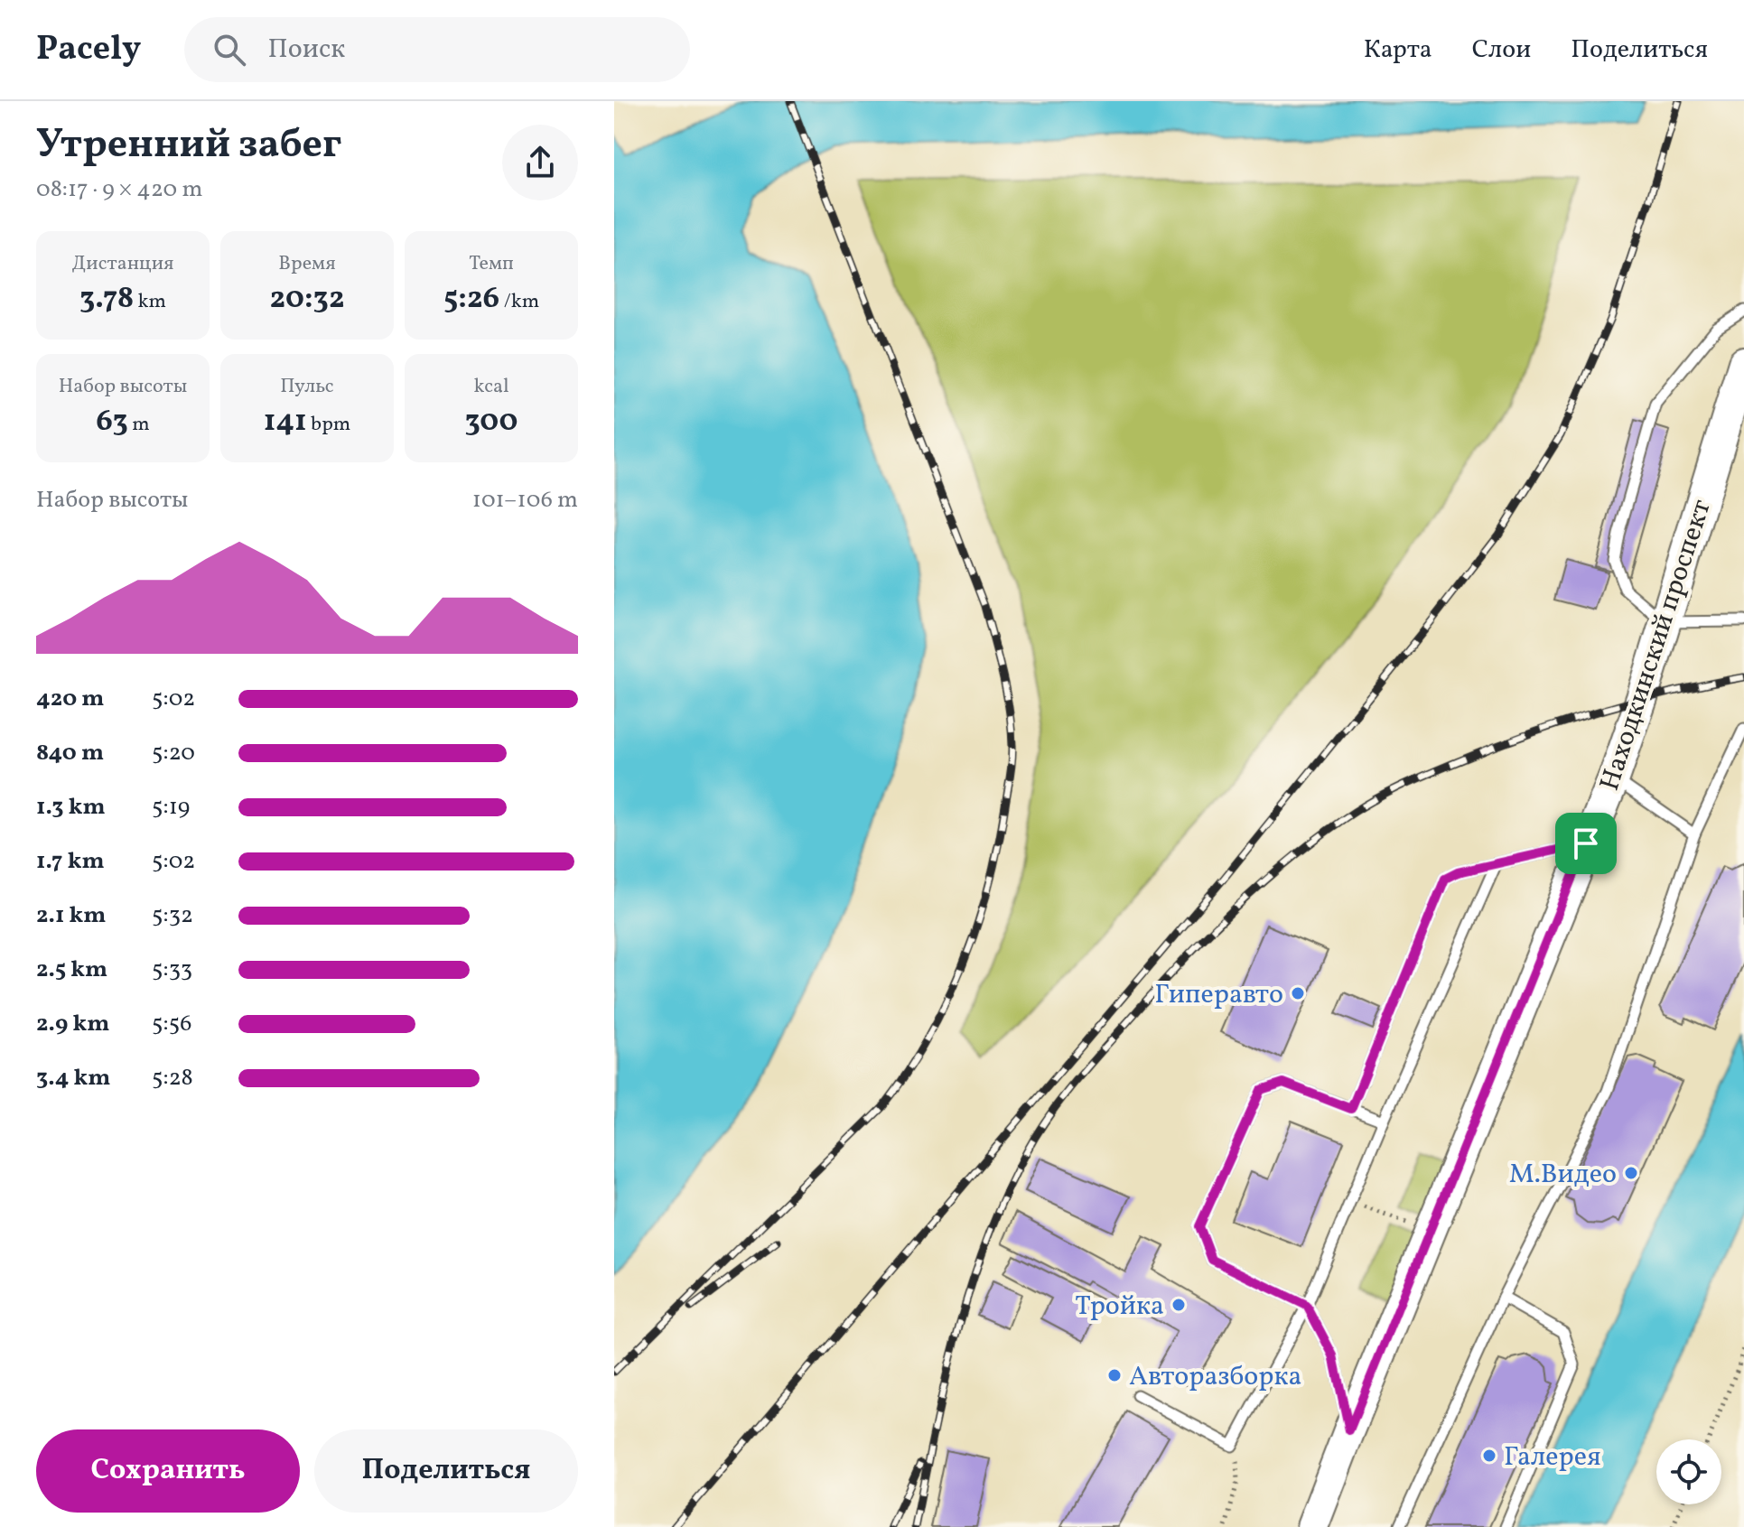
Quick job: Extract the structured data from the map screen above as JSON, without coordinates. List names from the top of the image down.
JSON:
{
  "streets": {
    "main road": ["Находкинский проспект"]
  },
  "places": [
    "Гиперавто",
    "М.Видео",
    "Тройка",
    "Авторазборка",
    "Галерея"
  ],
  "page": {
    "header": "Pacely",
    "search": "Поиск",
    "nav": ["Карта", "Слои", "Поделиться"],
    "heading": ["Утренний забег", "08:17 · 9 × 420 m"],
    "stats": [
      ["Дистанция", "3.78 km"],
      ["Время", "20:32"],
      ["Темп", "5:26 /km"],
      ["Набор высоты", "63 m"],
      ["Пульс", "141 bpm"],
      ["kcal", "300"]
    ],
    "chart": ["Набор высоты", "101–106 m"],
    "list": [
      {
        "name": "420 m",
        "note": "5:02"
      },
      {
        "name": "840 m",
        "note": "5:20"
      },
      {
        "name": "1.3 km",
        "note": "5:19"
      },
      {
        "name": "1.7 km",
        "note": "5:02"
      },
      {
        "name": "2.1 km",
        "note": "5:32"
      },
      {
        "name": "2.5 km",
        "note": "5:33"
      },
      {
        "name": "2.9 km",
        "note": "5:56"
      },
      {
        "name": "3.4 km",
        "note": "5:28"
      }
    ],
    "buttons": ["Сохранить", "Поделиться"]
  }
}
